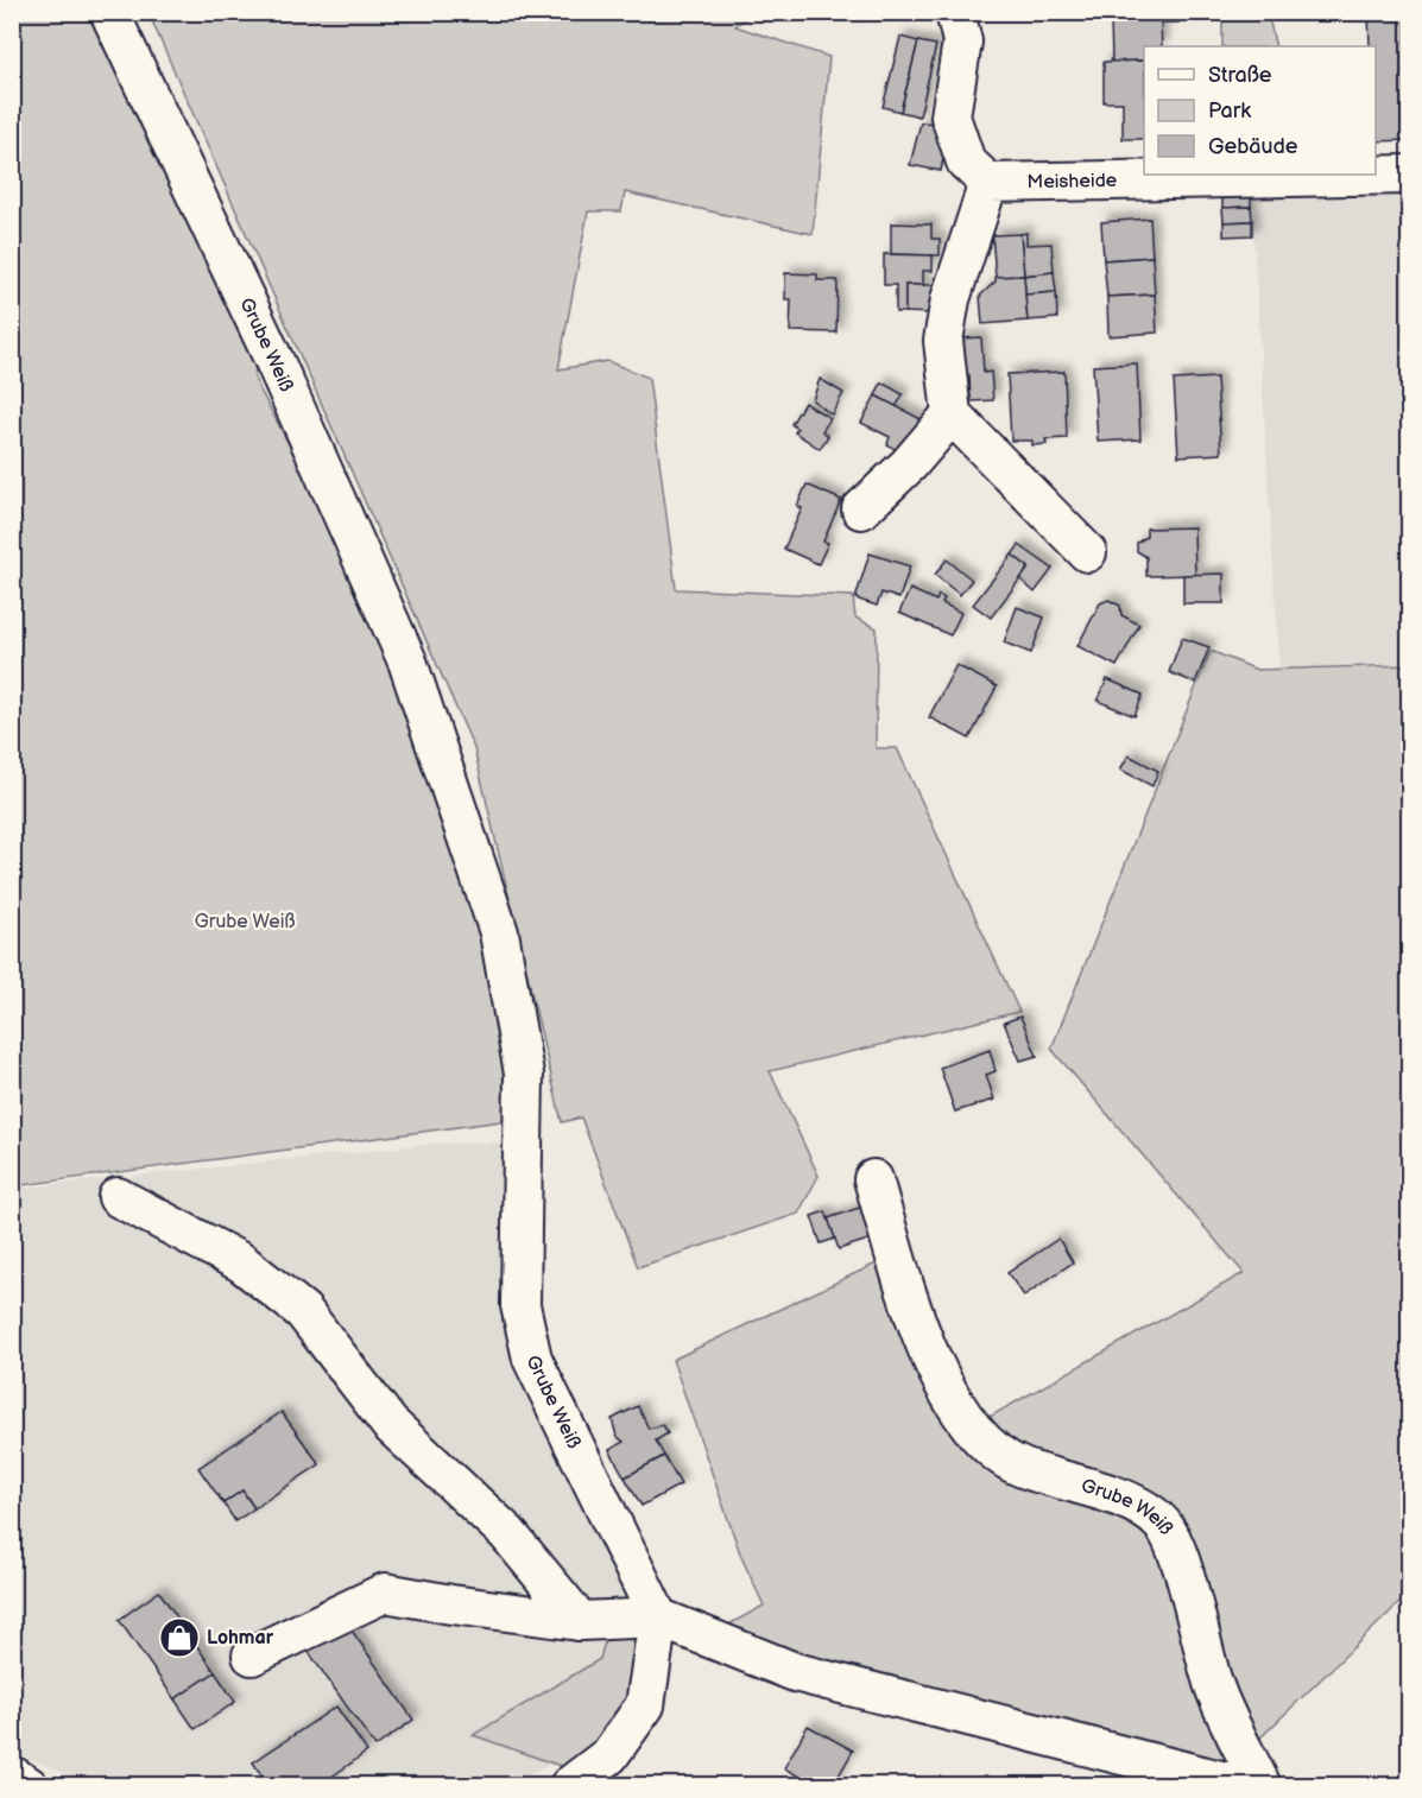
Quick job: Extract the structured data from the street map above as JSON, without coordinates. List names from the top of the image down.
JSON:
{
  "streets": {
    "street": ["Meisheide", "Grube Weiß"]
  },
  "parks": ["Grube Weiß"],
  "places": {
    "shop": ["Lohmar"]
  },
  "legend": ["Straße", "Park", "Gebäude"]
}
